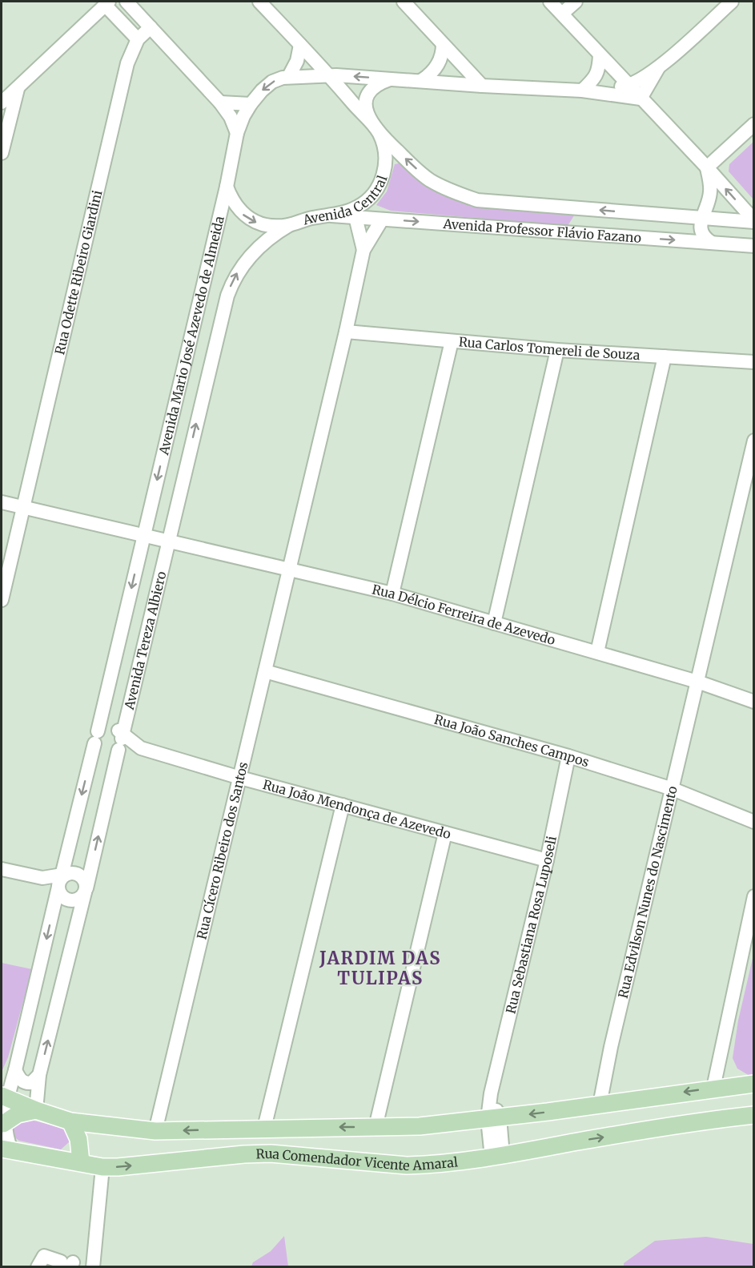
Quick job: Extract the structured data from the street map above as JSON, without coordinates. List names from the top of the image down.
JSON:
{
  "streets": {
    "main road": ["Rua Comendador Vicente Amaral"],
    "street": [
      "Avenida Central",
      "Avenida Professor Flávio Fazano",
      "Rua Odette Ribeiro Giardini",
      "Avenida Mario José Azevedo de Almeida",
      "Rua Carlos Tomereli de Souza",
      "Rua Délcio Ferreira de Azevedo",
      "Avenida Tereza Albiero",
      "Rua João Sanches Campos",
      "Rua João Mendonça de Azevedo",
      "Rua Cícero Ribeiro dos Santos",
      "Rua Edvilson Nunes do Nascimento",
      "Rua Sebastiana Rosa Luposeli"
    ]
  },
  "crossings": [
    ["Avenida Central", "Avenida Professor Flávio Fazano"],
    ["Avenida Central", "Avenida Mario José Azevedo de Almeida"],
    ["Avenida Professor Flávio Fazano", "Avenida Mario José Azevedo de Almeida"],
    ["Rua Odette Ribeiro Giardini", "Rua Délcio Ferreira de Azevedo"],
    ["Avenida Mario José Azevedo de Almeida", "Rua Délcio Ferreira de Azevedo"],
    ["Avenida Mario José Azevedo de Almeida", "Avenida Tereza Albiero"],
    ["Rua Carlos Tomereli de Souza", "Rua Cícero Ribeiro dos Santos"],
    ["Rua Délcio Ferreira de Azevedo", "Avenida Tereza Albiero"],
    ["Rua Délcio Ferreira de Azevedo", "Rua Cícero Ribeiro dos Santos"],
    ["Rua Délcio Ferreira de Azevedo", "Rua Edvilson Nunes do Nascimento"],
    ["Avenida Tereza Albiero", "Rua João Mendonça de Azevedo"],
    ["Avenida Tereza Albiero", "Rua Comendador Vicente Amaral"],
    ["Rua João Sanches Campos", "Rua Cícero Ribeiro dos Santos"],
    ["Rua João Sanches Campos", "Rua Edvilson Nunes do Nascimento"],
    ["Rua João Sanches Campos", "Rua Sebastiana Rosa Luposeli"],
    ["Rua João Mendonça de Azevedo", "Rua Cícero Ribeiro dos Santos"],
    ["Rua João Mendonça de Azevedo", "Rua Sebastiana Rosa Luposeli"],
    ["Rua Cícero Ribeiro dos Santos", "Rua Comendador Vicente Amaral"],
    ["Rua Edvilson Nunes do Nascimento", "Rua Comendador Vicente Amaral"],
    ["Rua Sebastiana Rosa Luposeli", "Rua Comendador Vicente Amaral"]
  ],
  "districts": ["JARDIM DAS TULIPAS"]
}
